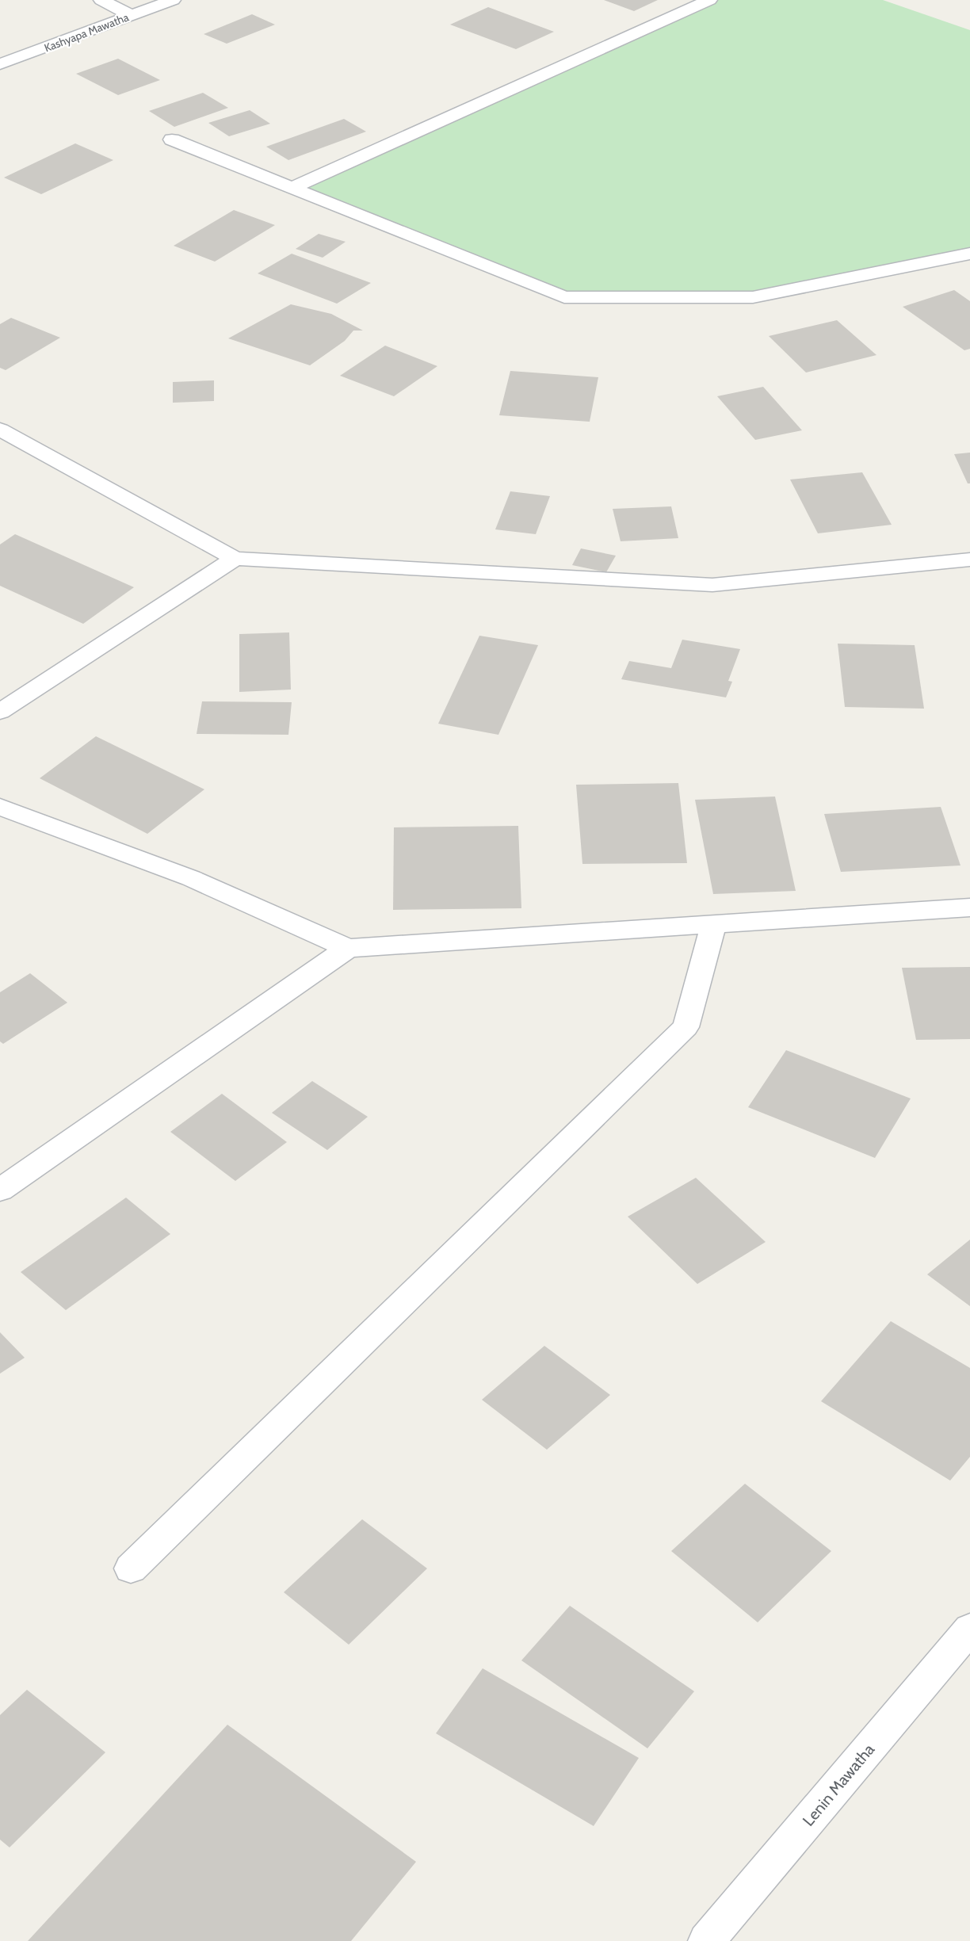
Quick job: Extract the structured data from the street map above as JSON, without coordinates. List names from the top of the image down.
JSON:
{
  "streets": {
    "street": ["Kashyapa Mawatha", "Lenin Mawatha"]
  }
}
